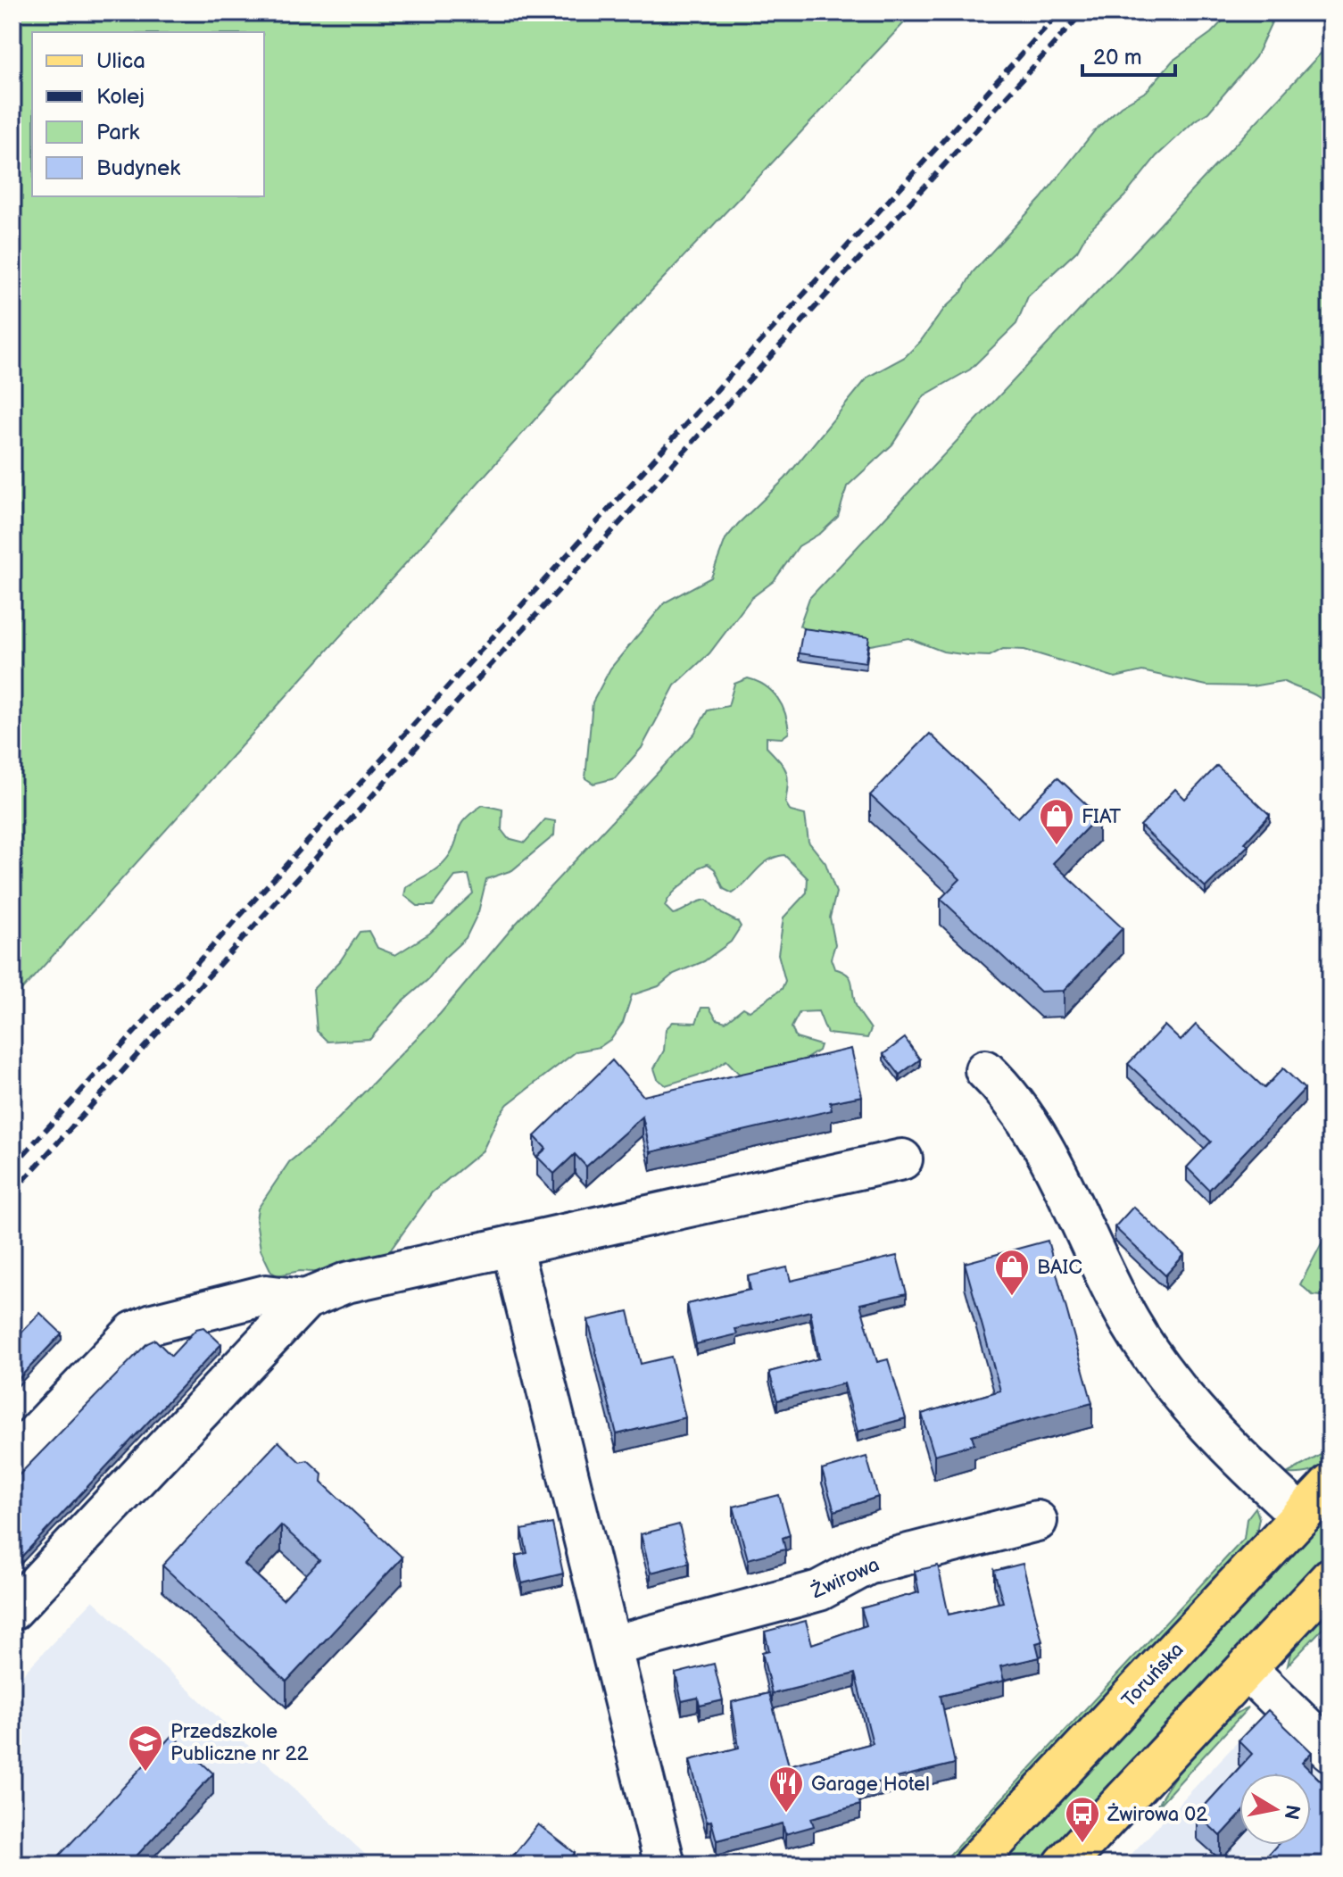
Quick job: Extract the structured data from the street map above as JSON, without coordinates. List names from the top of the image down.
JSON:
{
  "streets": {
    "main road": ["Toruńska"],
    "street": ["Żwirowa"]
  },
  "places": {
    "shop": ["FIAT", "BAIC"],
    "school or university": ["Przedszkole Publiczne nr 22"],
    "restaurant": ["Garage Hotel"],
    "bus stop": ["Żwirowa 02"]
  },
  "legend": [
    "Ulica",
    "Kolej",
    "Park",
    "Budynek"
  ],
  "scale_bar": "20 m",
  "north": "right"
}
